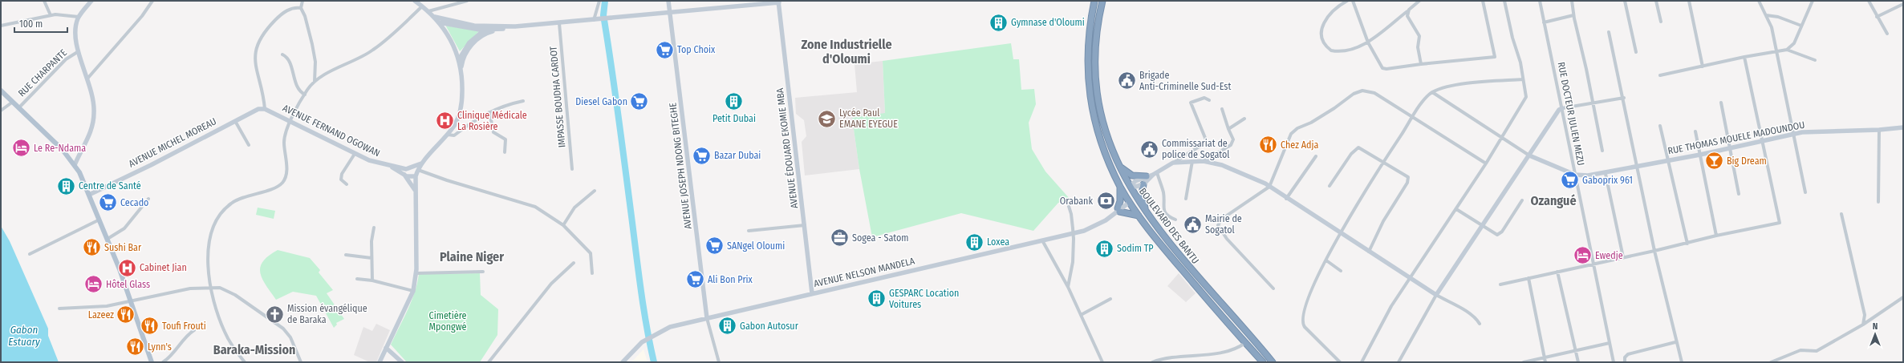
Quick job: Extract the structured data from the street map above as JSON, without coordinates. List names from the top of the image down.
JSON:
{
  "streets": {
    "highway": ["BOULEVARD DES BANTU"],
    "street": [
      "RUE CHARPANTE",
      "IMPASSE BOUDHA CARDOT",
      "RUE DOCTEUR JULIEN MEZU",
      "AVENUE FERNAND OGOWAN",
      "RUE THOMAS MOUELE MADOUNDOU",
      "AVENUE MICHEL MOREAU",
      "AVENUE ÉDOUARD EKOMIE MBA",
      "AVENUE JOSEPH NDONG BITEGHE",
      "AVENUE NELSON MANDELA"
    ]
  },
  "crossings": [
    ["RUE DOCTEUR JULIEN MEZU", "RUE THOMAS MOUELE MADOUNDOU"],
    ["AVENUE FERNAND OGOWAN", "AVENUE MICHEL MOREAU"],
    ["AVENUE ÉDOUARD EKOMIE MBA", "AVENUE NELSON MANDELA"],
    ["AVENUE JOSEPH NDONG BITEGHE", "AVENUE NELSON MANDELA"],
    ["BOULEVARD DES BANTU", "AVENUE NELSON MANDELA"]
  ],
  "districts": [
    "Zone Industrielle d'Oloumi",
    "Ozangué",
    "Plaine Niger",
    "Baraka-Mission"
  ],
  "water": ["Gabon Estuary"],
  "parks": ["Cimetière Mpongwé"],
  "places": {
    "building": [
      "Gymnase d'Oloumi",
      "Petit Dubai",
      "Centre de Santé",
      "Loxea",
      "Sodim TP",
      "GESPARC Location Voitures",
      "Gabon Autosur"
    ],
    "supermarket": [
      "Top Choix",
      "Diesel Gabon",
      "Bazar Dubai",
      "Gaboprix 961",
      "Cecado",
      "SANgel Oloumi",
      "Ali Bon Prix"
    ],
    "public building": ["Brigade Anti-Criminelle Sud-Est", "Commissariat de police de Sogatol", "Mairie de Sogatol"],
    "school or university": ["Lycée Paul EMANE EYEGUE"],
    "hospital": ["Clinique Médicale La Rosière", "Cabinet Jian"],
    "restaurant": [
      "Chez Adja",
      "Sushi Bar",
      "Lazeez",
      "Toufi Frouti",
      "Lynn's"
    ],
    "hotel": ["Le Re-Ndama", "Ewedje", "Hôtel Glass"],
    "bar": ["Big Dream"],
    "bank": ["Orabank"],
    "office": ["Sogea - Satom"],
    "church": ["Mission évangélique de Baraka"]
  },
  "scale_bar": "100 m",
  "north": "top"
}
